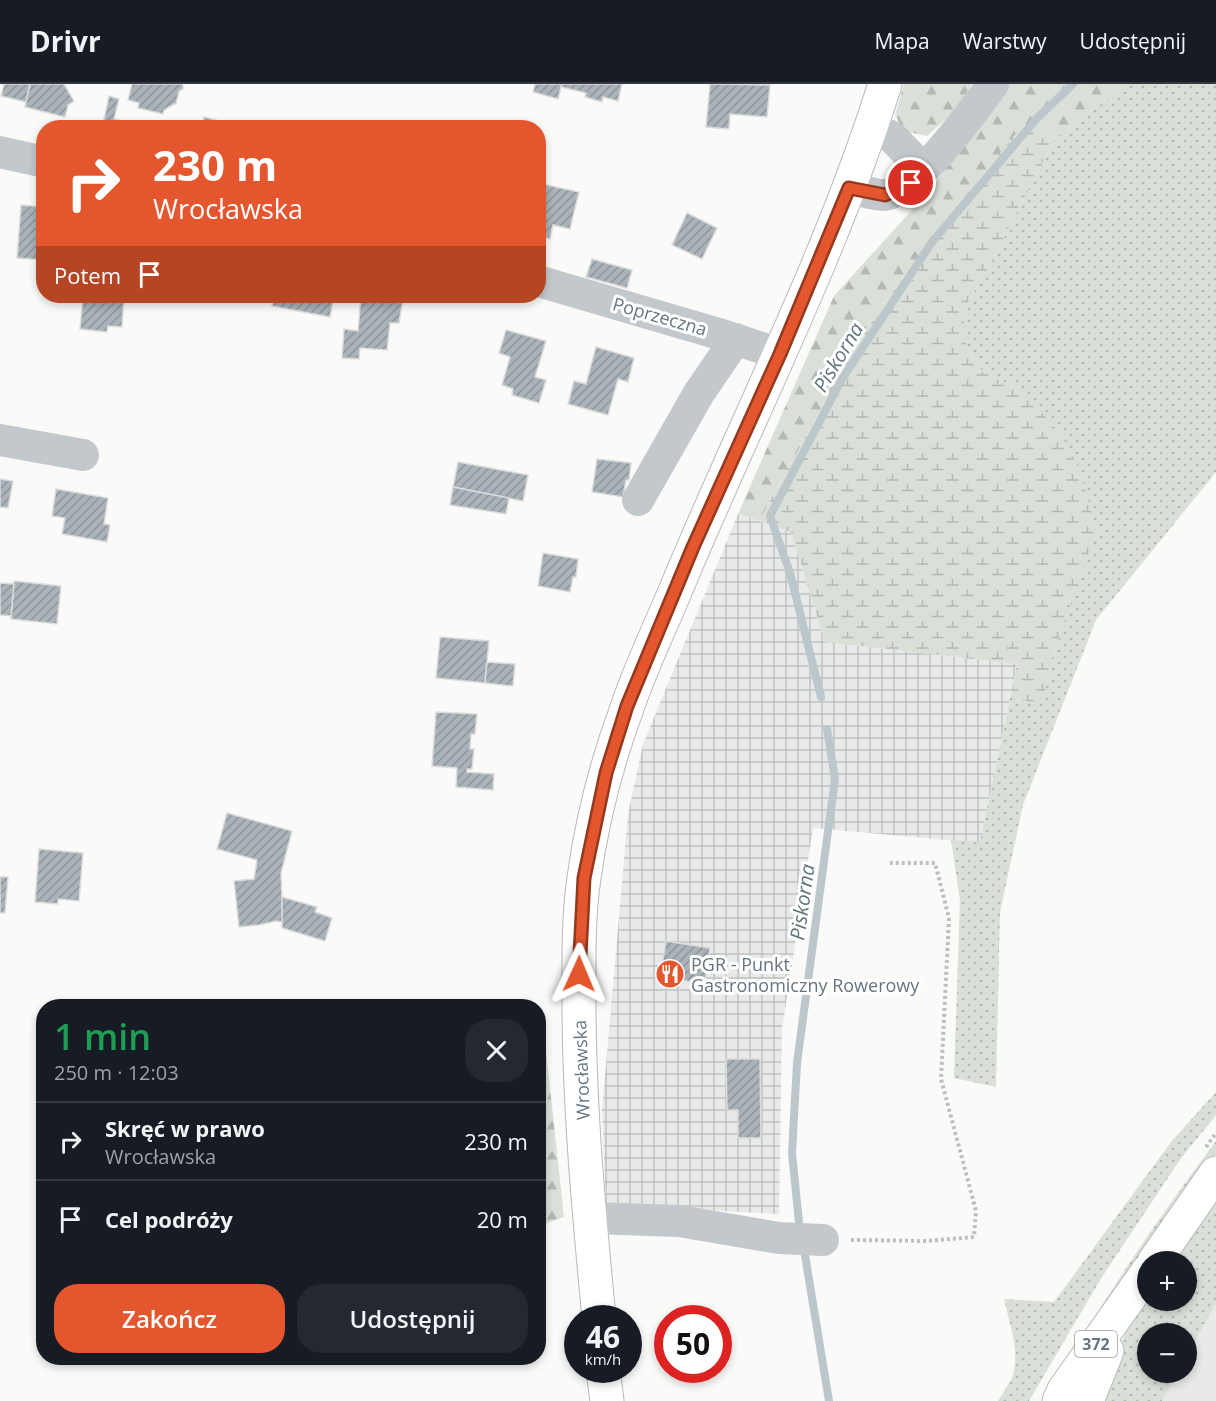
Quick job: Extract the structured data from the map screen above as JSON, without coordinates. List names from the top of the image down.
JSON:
{
  "streets": {
    "main road": ["Wrocławska", "372"],
    "street": ["Poprzeczna"]
  },
  "crossings": [
    ["Poprzeczna", "Wrocławska"]
  ],
  "water": ["Piskorna"],
  "places": {
    "restaurant": ["PGR - Punkt Gastronomiczny Rowerowy"]
  },
  "page": {
    "header": "Drivr",
    "nav": ["Mapa", "Warstwy", "Udostępnij"],
    "turn": ["230 m", "Wrocławska"],
    "then": "Potem",
    "heading": ["1 min", "250 m · 12:03"],
    "list": [
      {
        "name": "Skręć w prawo",
        "note": "Wrocławska",
        "value": "230 m"
      },
      {
        "name": "Cel podróży",
        "value": "20 m"
      }
    ],
    "map_buttons": ["+", "−"],
    "buttons": ["Zakończ", "Udostępnij"],
    "speed": "46 km/h",
    "limit": "50"
  }
}
